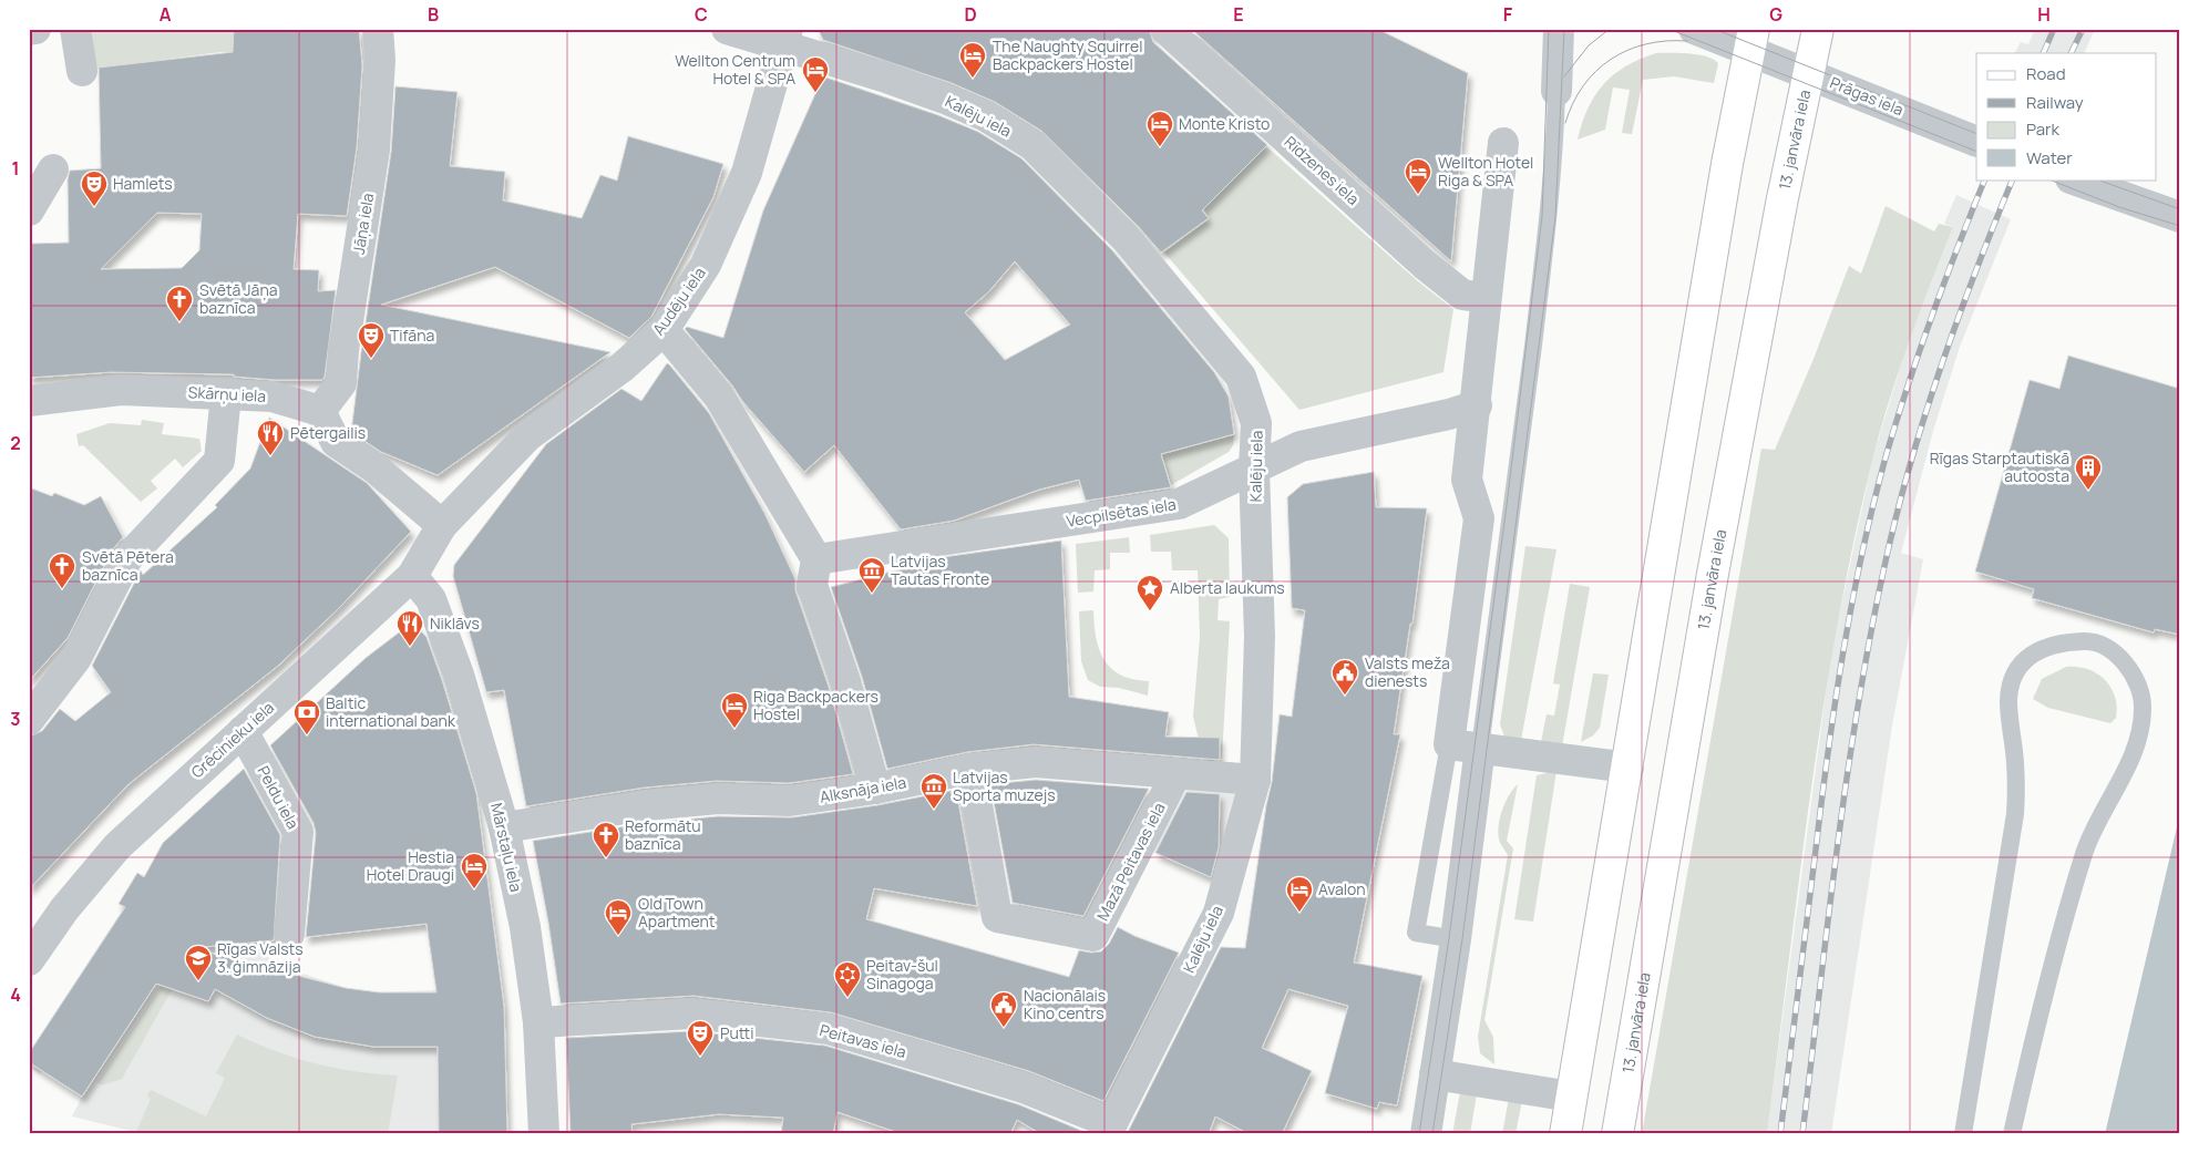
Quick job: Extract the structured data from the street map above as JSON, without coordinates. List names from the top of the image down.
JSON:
{
  "streets": {
    "main road": ["13. janvāra iela"],
    "street": [
      "Prāgas iela",
      "Kalēju iela",
      "Rīdzenes iela",
      "Jāņa iela",
      "Audēju iela",
      "Skārņu iela",
      "Vecpilsētas iela",
      "Grēcinieku iela",
      "Alksnāja iela",
      "Peldu iela",
      "Mārstaļu iela",
      "Mazā Peitavas iela",
      "Peitavas iela"
    ]
  },
  "crossings": [
    ["Prāgas iela", "13. janvāra iela"],
    ["Kalēju iela", "Audēju iela"],
    ["Kalēju iela", "Vecpilsētas iela"],
    ["Kalēju iela", "Alksnāja iela"],
    ["Kalēju iela", "Peitavas iela"],
    ["Jāņa iela", "Skārņu iela"],
    ["Audēju iela", "Grēcinieku iela"],
    ["Grēcinieku iela", "Peldu iela"],
    ["Grēcinieku iela", "Mārstaļu iela"],
    ["Alksnāja iela", "Mārstaļu iela"],
    ["Alksnāja iela", "Mazā Peitavas iela"],
    ["Mārstaļu iela", "Peitavas iela"]
  ],
  "places": {
    "hotel": [
      "The Naughty Squirrel Backpackers Hostel",
      "Wellton Centrum Hotel & SPA",
      "Monte Kristo",
      "Wellton Hotel Riga & SPA",
      "Riga Backpackers Hostel",
      "Hestia Hotel Draugi",
      "Avalon",
      "Old Town Apartment"
    ],
    "theatre": ["Hamlets", "Tifāna", "Putti"],
    "church": ["Svētā Jāņa baznīca", "Svētā Pētera baznīca", "Reformātu baznīca"],
    "restaurant": ["Pētergailis", "Niklāvs"],
    "building": ["Rīgas Starptautiskā autoosta"],
    "museum": ["Latvijas Tautas Fronte", "Latvijas Sporta muzejs"],
    "place": ["Alberta laukums"],
    "public building": ["Valsts meža dienests", "Nacionālais Kino centrs"],
    "bank": ["Baltic international bank"],
    "school or university": ["Rīgas Valsts 3. ģimnāzija"],
    "synagogue": ["Peitav-šul Sinagoga"]
  },
  "legend": [
    "Road",
    "Railway",
    "Park",
    "Water"
  ],
  "grid": {
    "columns": [
      "A",
      "B",
      "C",
      "D",
      "E",
      "F",
      "G",
      "H"
    ],
    "rows": [
      "1",
      "2",
      "3",
      "4"
    ]
  }
}
